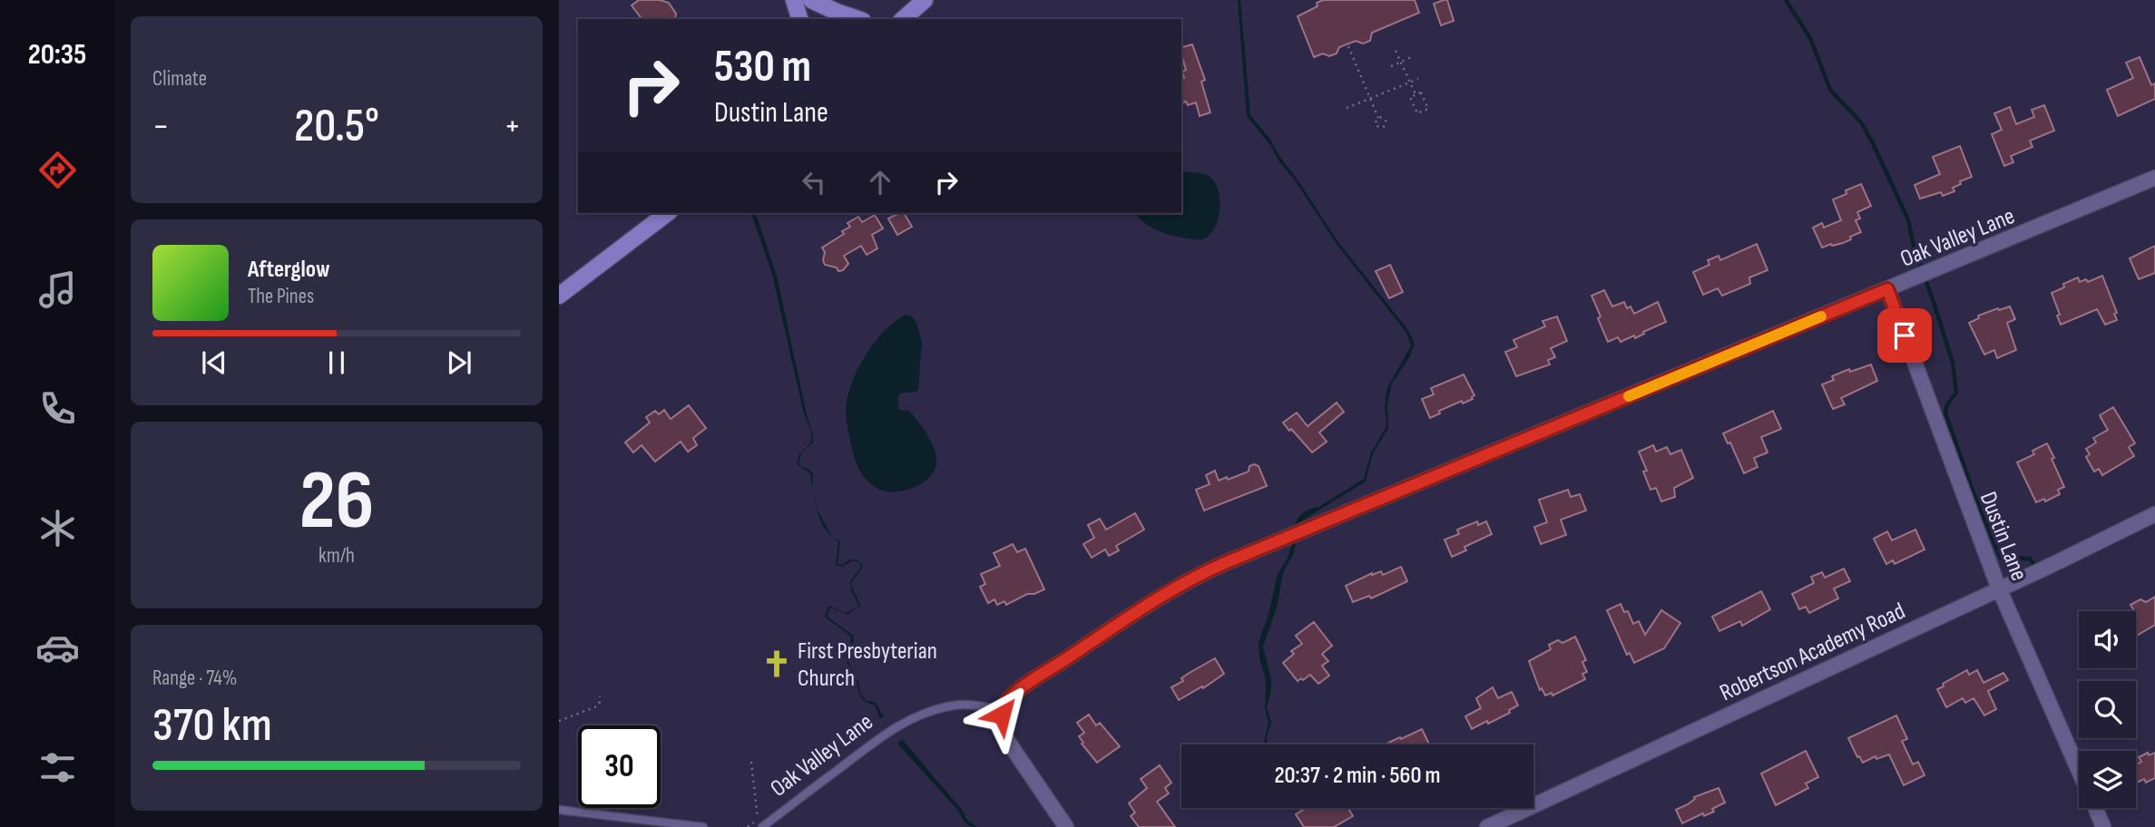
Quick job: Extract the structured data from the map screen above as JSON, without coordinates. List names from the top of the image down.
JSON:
{
  "streets": {
    "street": ["Oak Valley Lane", "Dustin Lane", "Robertson Academy Road"]
  },
  "crossings": [
    ["Oak Valley Lane", "Dustin Lane"],
    ["Dustin Lane", "Robertson Academy Road"]
  ],
  "places": {
    "church": ["First Presbyterian Church"]
  },
  "page": {
    "tabs": "20:35",
    "tile": [
      "Climate",
      ["26", "km/h"],
      ["Range · 74%", "370 km"]
    ],
    "turn": ["530 m", "Dustin Lane"],
    "heat": ["−", "20.5°", "+"],
    "song": ["Afterglow", "The Pines"],
    "limit": "30",
    "trip": "20:37 · 2 min · 560 m"
  }
}
